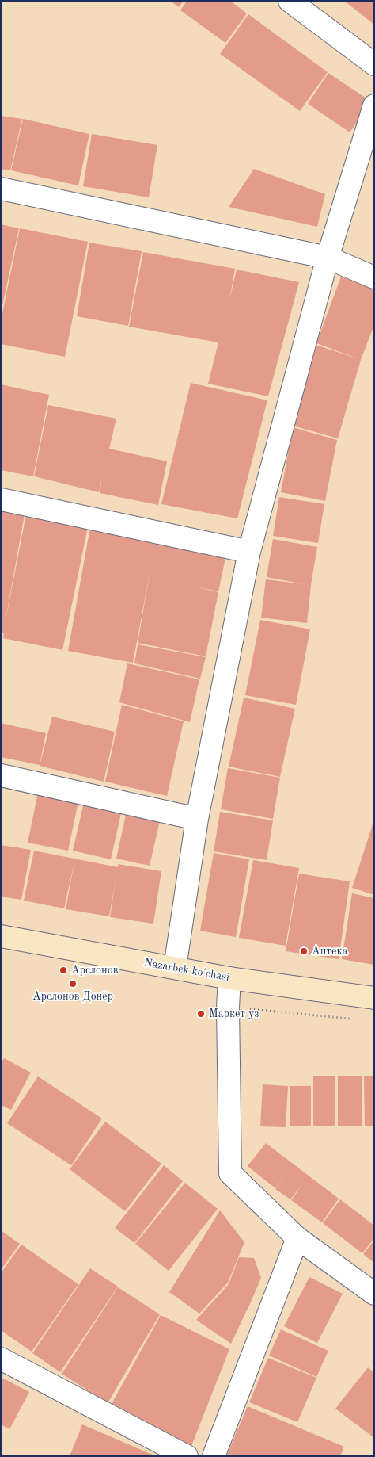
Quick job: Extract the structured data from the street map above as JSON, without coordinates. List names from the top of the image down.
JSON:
{
  "streets": {
    "main road": ["Nazarbek ko'chasi"]
  },
  "places": [
    "Аптека",
    "Арслонов",
    "Арслонов Донёр",
    "Маркет уз"
  ]
}
